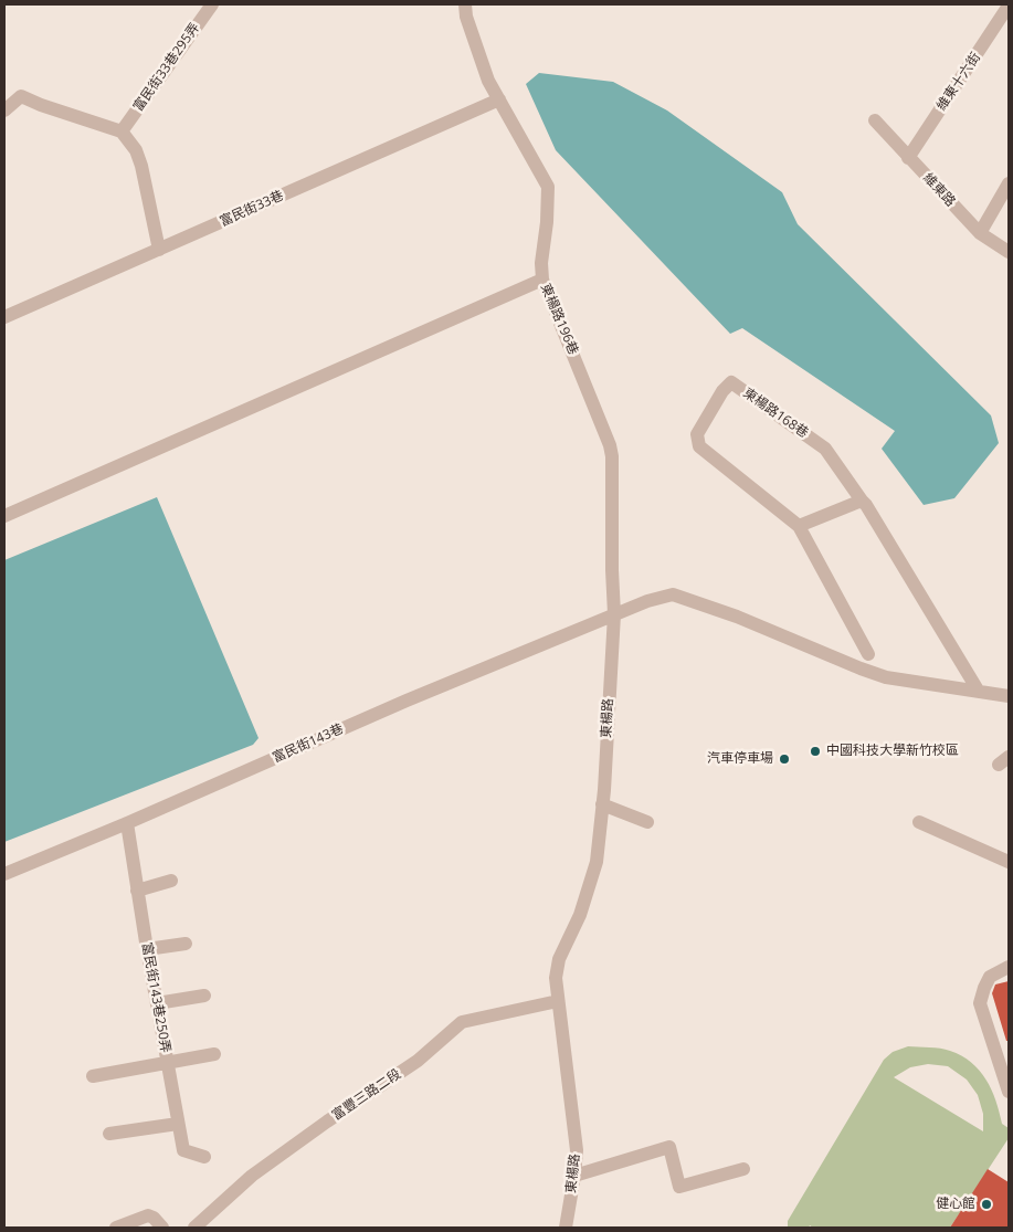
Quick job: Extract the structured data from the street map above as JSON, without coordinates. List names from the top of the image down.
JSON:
{
  "streets": {
    "street": [
      "富民街33巷295弄",
      "維東十六街",
      "維東路",
      "富民街33巷",
      "東楊路196巷",
      "東楊路168巷",
      "東楊路",
      "富民街143巷",
      "富民街143巷250弄",
      "富豐三路二段"
    ]
  },
  "crossings": [
    ["維東十六街", "維東路"],
    ["富民街33巷", "東楊路196巷"],
    ["東楊路196巷", "東楊路"],
    ["東楊路196巷", "富民街143巷"],
    ["東楊路", "富民街143巷"],
    ["東楊路", "富豐三路二段"],
    ["富民街143巷", "富民街143巷250弄"]
  ],
  "places": ["中國科技大學新竹校區", "汽車停車場", "健心館"]
}
